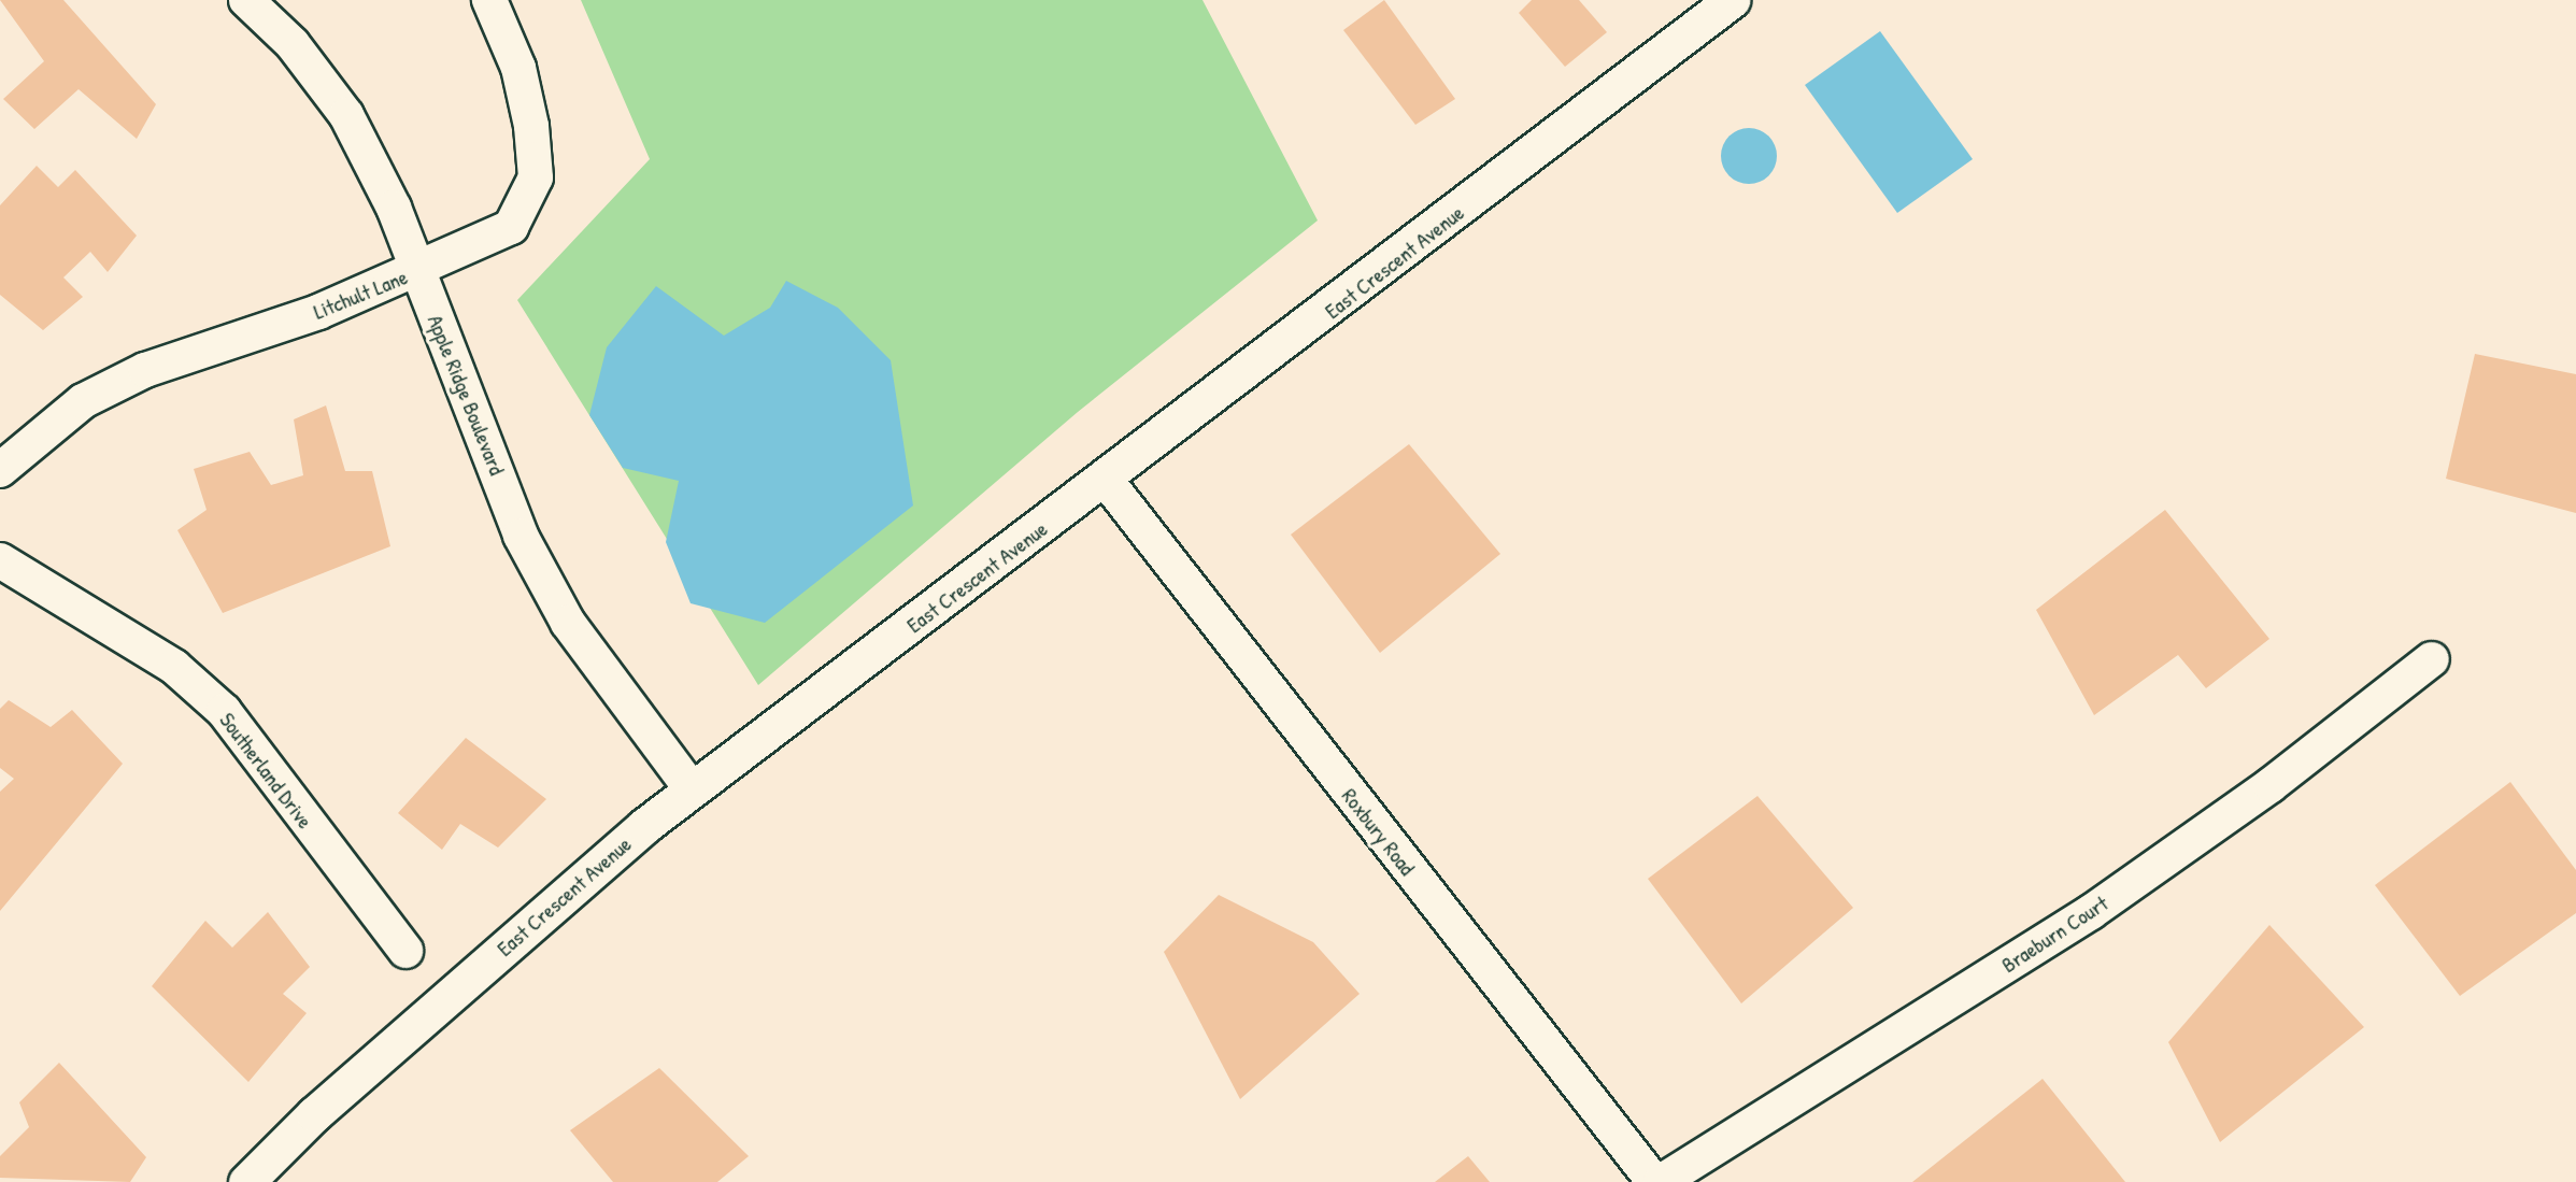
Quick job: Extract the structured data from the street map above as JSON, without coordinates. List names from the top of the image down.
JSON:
{
  "streets": {
    "street": [
      "East Crescent Avenue",
      "Litchult Lane",
      "Apple Ridge Boulevard",
      "Southerland Drive",
      "Roxbury Road",
      "Braeburn Court"
    ]
  },
  "crossings": [
    ["East Crescent Avenue", "Apple Ridge Boulevard"],
    ["East Crescent Avenue", "Roxbury Road"],
    ["Litchult Lane", "Apple Ridge Boulevard"]
  ]
}
